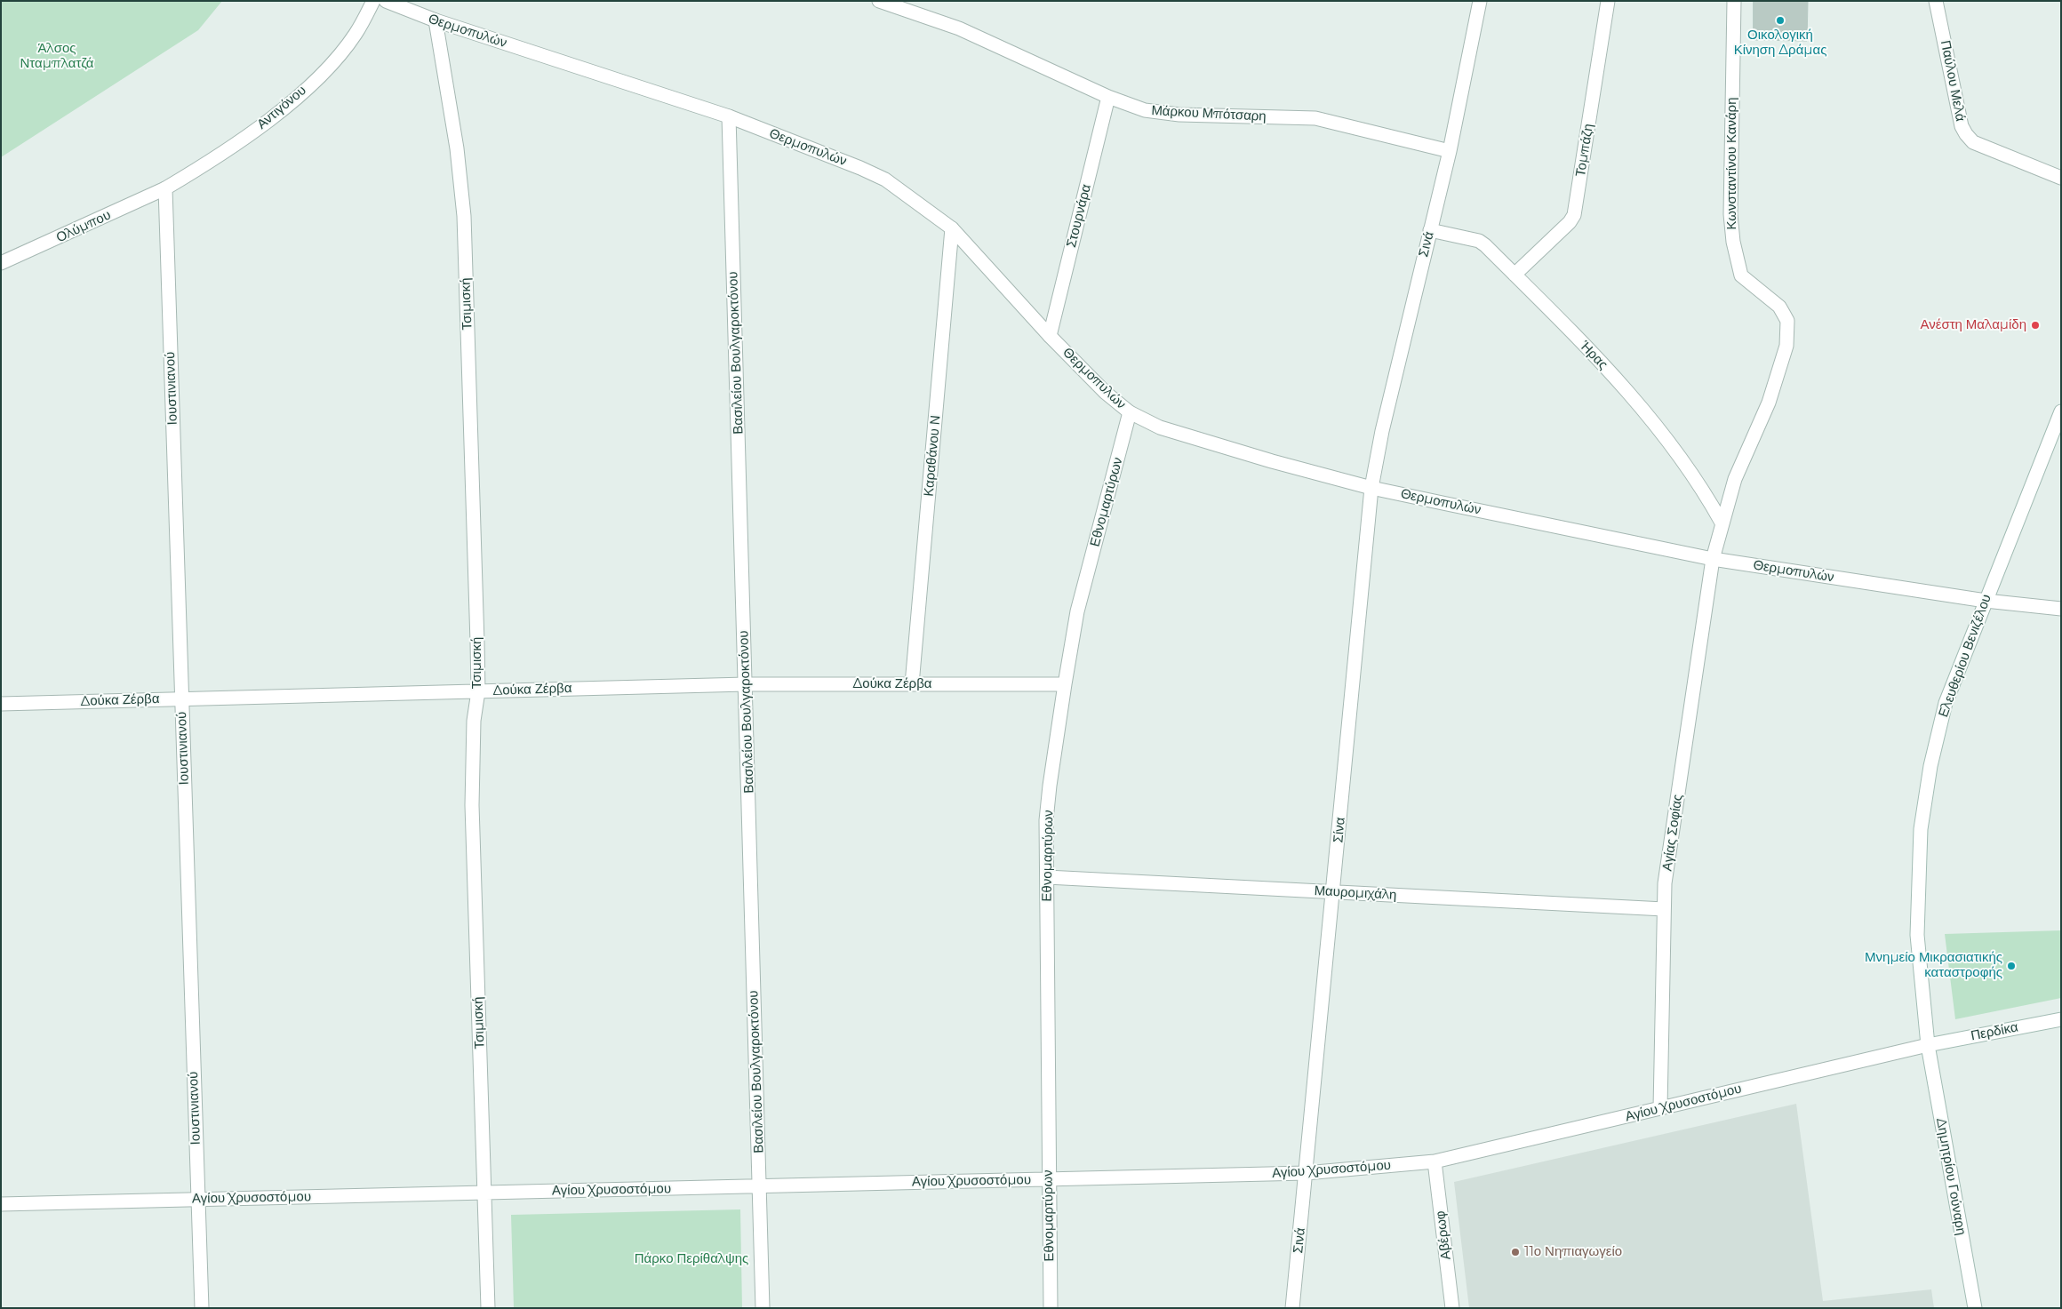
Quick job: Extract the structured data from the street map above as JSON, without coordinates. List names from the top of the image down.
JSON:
{
  "streets": {
    "street": [
      "Θερμοπυλών",
      "Παύλου Μελά",
      "Αντιγόνου",
      "Μάρκου Μπότσαρη",
      "Τομπάζη",
      "Κωνσταντίνου Κανάρη",
      "Στουρνάρα",
      "Ολύμπου",
      "Σινά",
      "Τσιμισκή",
      "Βασιλείου Βουλγαροκτόνου",
      "Ήρας",
      "Ιουστινιανού",
      "Καραθάνου Ν",
      "Εθνομαρτύρων",
      "Ελευθερίου Βενιζέλου",
      "Δούκα Ζέρβα",
      "Σίνα",
      "Αγίας Σοφίας",
      "Μαυρομιχάλη",
      "Περδίκα",
      "Αγίου Χρυσοστόμου",
      "Δημητρίου Γούναρη",
      "Αβέρωφ"
    ]
  },
  "crossings": [
    ["Θερμοπυλών", "Κωνσταντίνου Κανάρη"],
    ["Θερμοπυλών", "Στουρνάρα"],
    ["Θερμοπυλών", "Σινά"],
    ["Θερμοπυλών", "Τσιμισκή"],
    ["Θερμοπυλών", "Βασιλείου Βουλγαροκτόνου"],
    ["Θερμοπυλών", "Καραθάνου Ν"],
    ["Θερμοπυλών", "Εθνομαρτύρων"],
    ["Θερμοπυλών", "Ελευθερίου Βενιζέλου"],
    ["Θερμοπυλών", "Σίνα"],
    ["Θερμοπυλών", "Αγίας Σοφίας"],
    ["Αντιγόνου", "Ολύμπου"],
    ["Αντιγόνου", "Ιουστινιανού"],
    ["Μάρκου Μπότσαρη", "Στουρνάρα"],
    ["Μάρκου Μπότσαρη", "Σινά"],
    ["Τομπάζη", "Ήρας"],
    ["Κωνσταντίνου Κανάρη", "Ήρας"],
    ["Κωνσταντίνου Κανάρη", "Αγίας Σοφίας"],
    ["Ολύμπου", "Ιουστινιανού"],
    ["Σινά", "Ήρας"],
    ["Σινά", "Σίνα"],
    ["Σινά", "Αγίου Χρυσοστόμου"],
    ["Τσιμισκή", "Δούκα Ζέρβα"],
    ["Τσιμισκή", "Αγίου Χρυσοστόμου"],
    ["Βασιλείου Βουλγαροκτόνου", "Δούκα Ζέρβα"],
    ["Βασιλείου Βουλγαροκτόνου", "Αγίου Χρυσοστόμου"],
    ["Ιουστινιανού", "Δούκα Ζέρβα"],
    ["Ιουστινιανού", "Αγίου Χρυσοστόμου"],
    ["Καραθάνου Ν", "Δούκα Ζέρβα"],
    ["Εθνομαρτύρων", "Δούκα Ζέρβα"],
    ["Εθνομαρτύρων", "Μαυρομιχάλη"],
    ["Εθνομαρτύρων", "Αγίου Χρυσοστόμου"],
    ["Ελευθερίου Βενιζέλου", "Περδίκα"],
    ["Ελευθερίου Βενιζέλου", "Αγίου Χρυσοστόμου"],
    ["Ελευθερίου Βενιζέλου", "Δημητρίου Γούναρη"],
    ["Σίνα", "Μαυρομιχάλη"],
    ["Σίνα", "Αγίου Χρυσοστόμου"],
    ["Αγίας Σοφίας", "Μαυρομιχάλη"],
    ["Αγίας Σοφίας", "Αγίου Χρυσοστόμου"],
    ["Περδίκα", "Αγίου Χρυσοστόμου"],
    ["Περδίκα", "Δημητρίου Γούναρη"],
    ["Αγίου Χρυσοστόμου", "Δημητρίου Γούναρη"],
    ["Αγίου Χρυσοστόμου", "Αβέρωφ"]
  ],
  "parks": ["Άλσος Νταμπλατζά", "Πάρκο Περίθαλψης"],
  "places": [
    "Οικολογική Κίνηση Δράμας",
    "Ανέστη Μαλαμίδη",
    "Μνημείο Μικρασιατικής καταστροφής",
    "11ο Νηπιαγωγείο"
  ]
}
